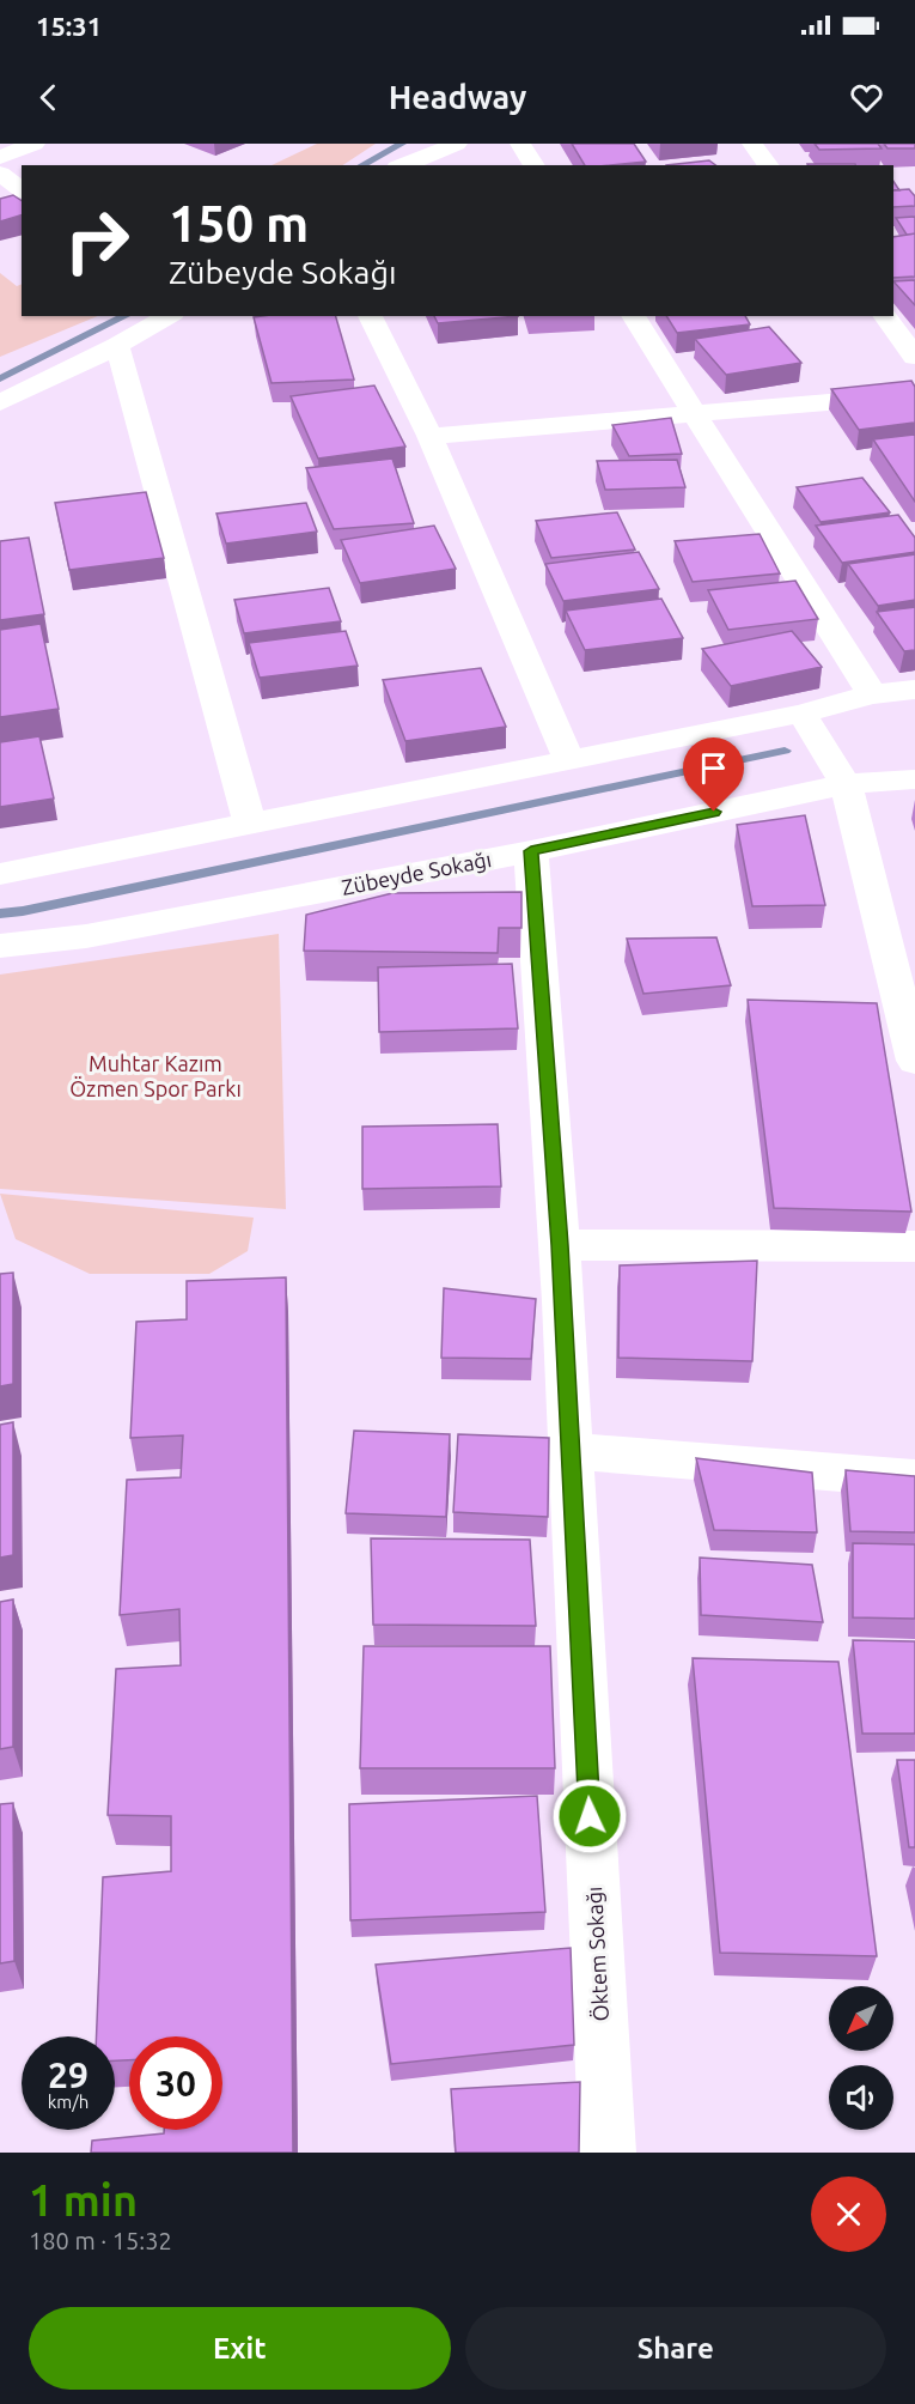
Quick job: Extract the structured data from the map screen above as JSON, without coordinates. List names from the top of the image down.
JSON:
{
  "streets": {
    "street": ["Zübeyde Sokağı", "Öktem Sokağı"]
  },
  "crossings": [
    ["Zübeyde Sokağı", "Öktem Sokağı"]
  ],
  "parks": ["Muhtar Kazım Özmen Spor Parkı"],
  "north": "bottom left",
  "page": {
    "status": "15:31",
    "header": "Headway",
    "turn": ["150 m", "Zübeyde Sokağı"],
    "speed": "29 km/h",
    "limit": "30",
    "heading": ["1 min", "180 m · 15:32"],
    "buttons": ["Exit", "Share"]
  }
}
